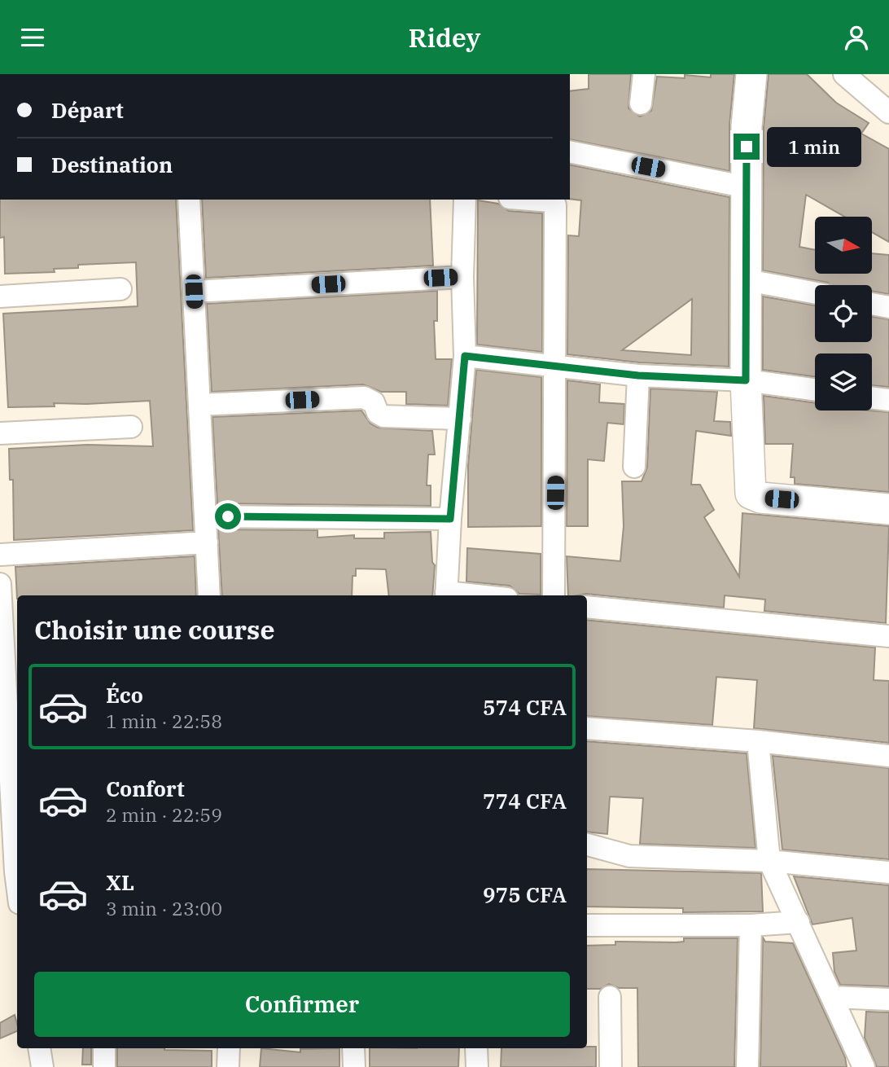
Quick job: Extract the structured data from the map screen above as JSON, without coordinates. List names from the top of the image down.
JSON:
{
  "north": "right",
  "page": {
    "header": "Ridey",
    "banner": ["Départ", "Destination"],
    "bubble": "1 min",
    "heading": "Choisir une course",
    "list": [
      {
        "name": "Éco",
        "note": "1 min · 22:58",
        "value": "574 CFA"
      },
      {
        "name": "Confort",
        "note": "2 min · 22:59",
        "value": "774 CFA"
      },
      {
        "name": "XL",
        "note": "3 min · 23:00",
        "value": "975 CFA"
      }
    ],
    "buttons": "Confirmer"
  }
}
